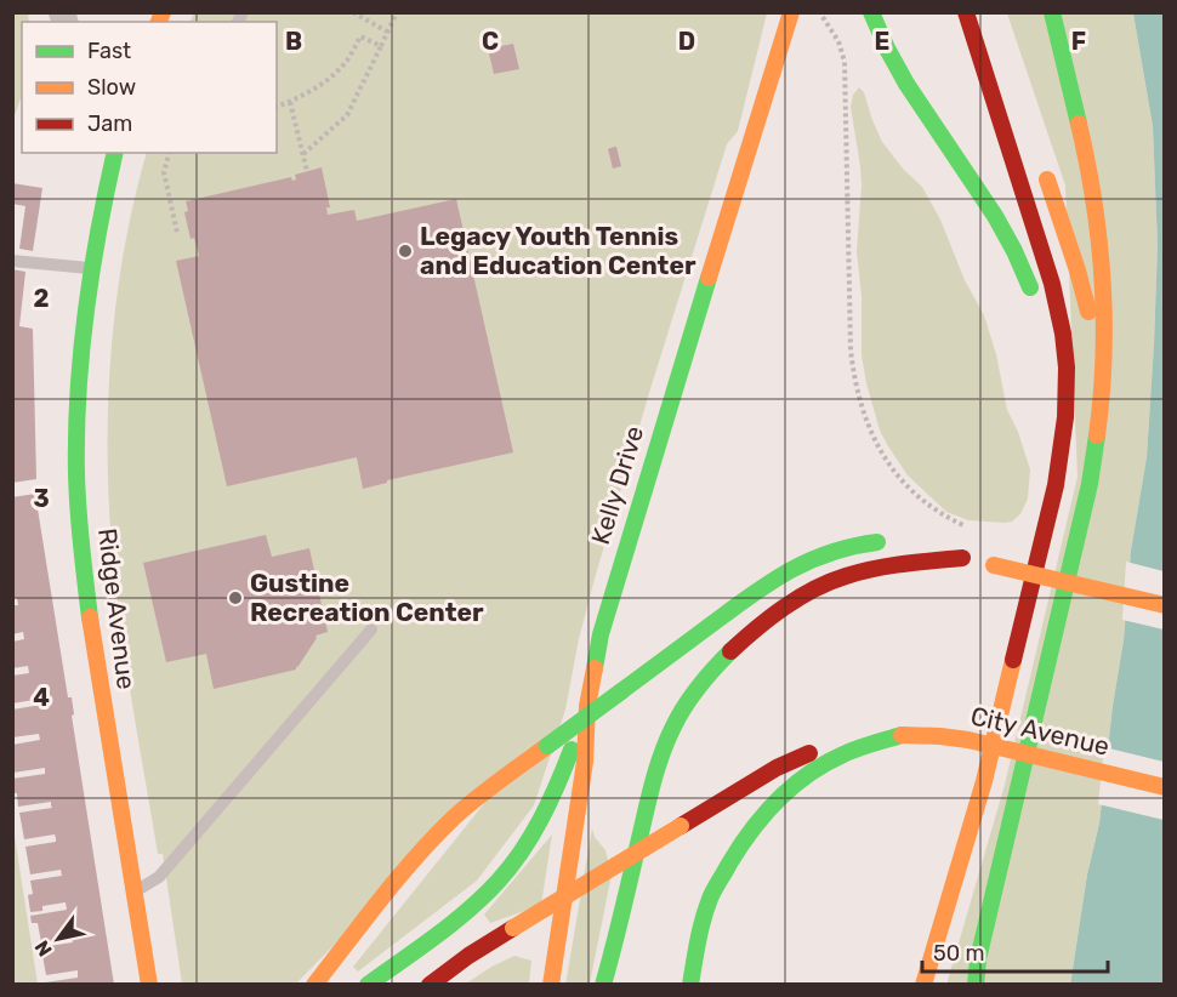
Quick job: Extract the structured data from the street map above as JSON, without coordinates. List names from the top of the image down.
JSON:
{
  "streets": {
    "main road": ["Kelly Drive", "Ridge Avenue", "City Avenue"]
  },
  "places": ["Legacy Youth Tennis and Education Center", "Gustine Recreation Center"],
  "legend": ["Fast", "Slow", "Jam"],
  "scale_bar": "50 m",
  "north": "bottom left",
  "grid": {
    "columns": [
      "B",
      "C",
      "D",
      "E",
      "F"
    ],
    "rows": ["2", "3", "4"]
  }
}
